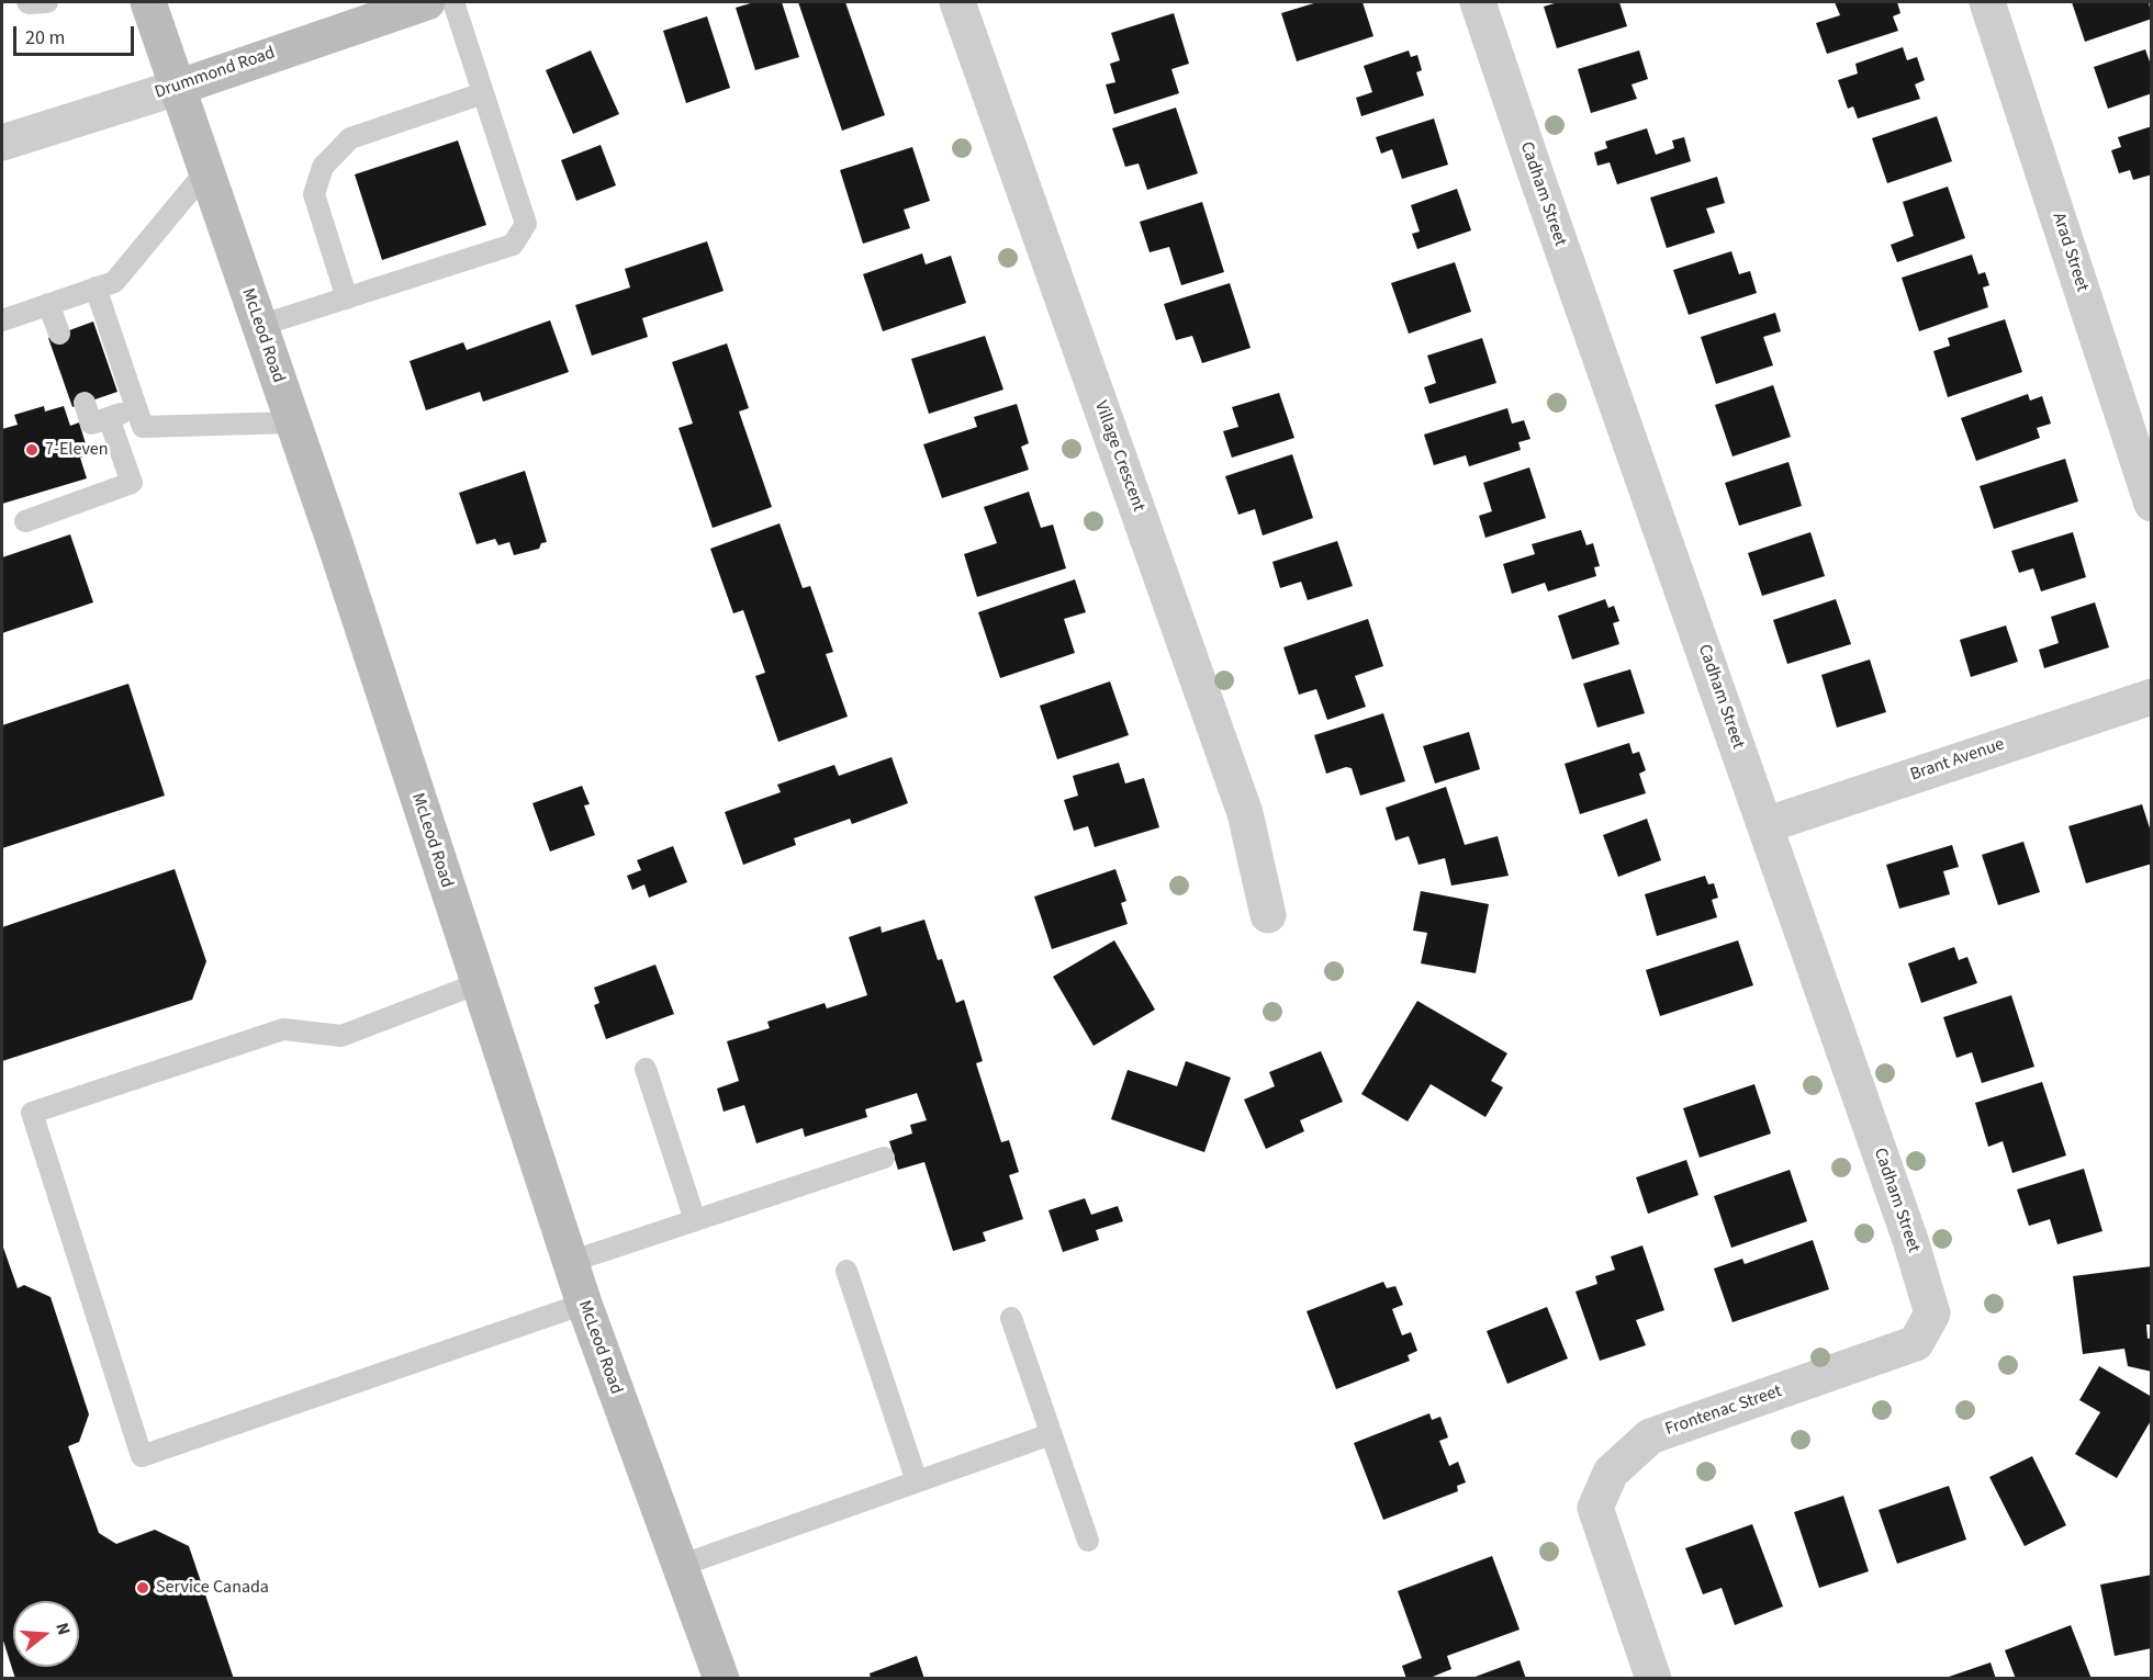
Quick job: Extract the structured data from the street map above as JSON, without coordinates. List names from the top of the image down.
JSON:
{
  "streets": {
    "main road": ["Drummond Road", "McLeod Road"],
    "street": [
      "Cadham Street",
      "Arad Street",
      "Village Crescent",
      "Brant Avenue",
      "Frontenac Street"
    ]
  },
  "crossings": [
    ["Drummond Road", "McLeod Road"],
    ["Cadham Street", "Brant Avenue"],
    ["Cadham Street", "Frontenac Street"]
  ],
  "places": ["7-Eleven", "Service Canada"],
  "scale_bar": "20 m",
  "north": "right"
}
